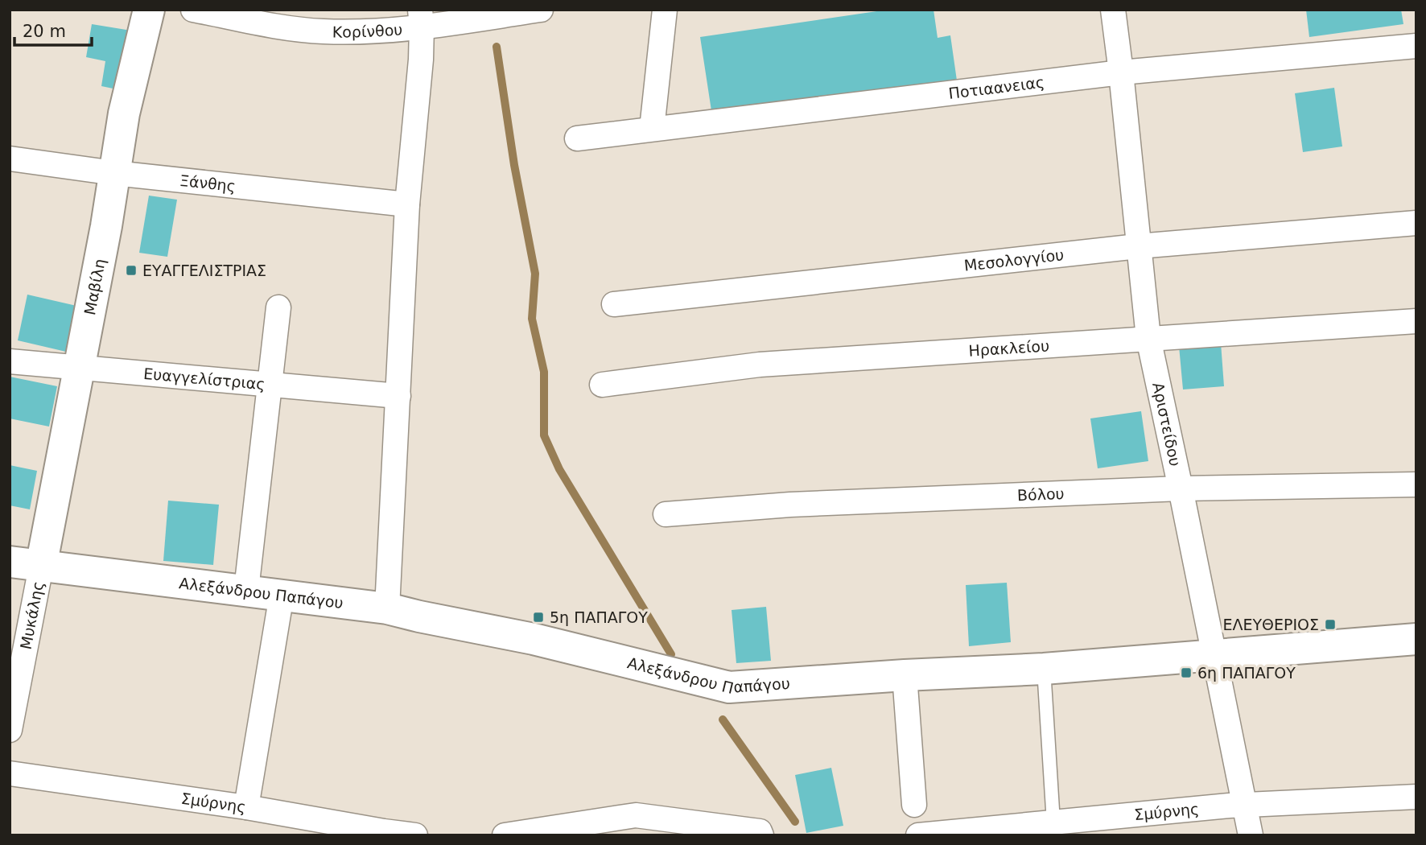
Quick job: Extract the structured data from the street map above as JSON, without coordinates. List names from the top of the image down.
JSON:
{
  "streets": {
    "street": [
      "Κορίνθου",
      "Ποτιαανειας",
      "Ξάνθης",
      "Μεσολογγίου",
      "Μαβίλη",
      "Ηρακλείου",
      "Ευαγγελίστριας",
      "Αριστείδου",
      "Βόλου",
      "Αλεξάνδρου Παπάγου",
      "Μυκάλης",
      "Σμύρνης"
    ]
  },
  "crossings": [
    ["Ποτιαανειας", "Αριστείδου"],
    ["Ξάνθης", "Μαβίλη"],
    ["Μεσολογγίου", "Αριστείδου"],
    ["Μαβίλη", "Ευαγγελίστριας"],
    ["Μαβίλη", "Αλεξάνδρου Παπάγου"],
    ["Μαβίλη", "Μυκάλης"],
    ["Ηρακλείου", "Αριστείδου"],
    ["Αριστείδου", "Βόλου"],
    ["Αριστείδου", "Αλεξάνδρου Παπάγου"],
    ["Αριστείδου", "Σμύρνης"],
    ["Αλεξάνδρου Παπάγου", "Μυκάλης"]
  ],
  "places": {
    "transit": [
      "ΕΥΑΓΓΕΛΙΣΤΡΙΑΣ",
      "5η ΠΑΠΑΓΟΥ",
      "ΕΛΕΥΘΕΡΙΟΣ",
      "6η ΠΑΠΑΓΟΥ"
    ]
  },
  "scale_bar": "20 m"
}
